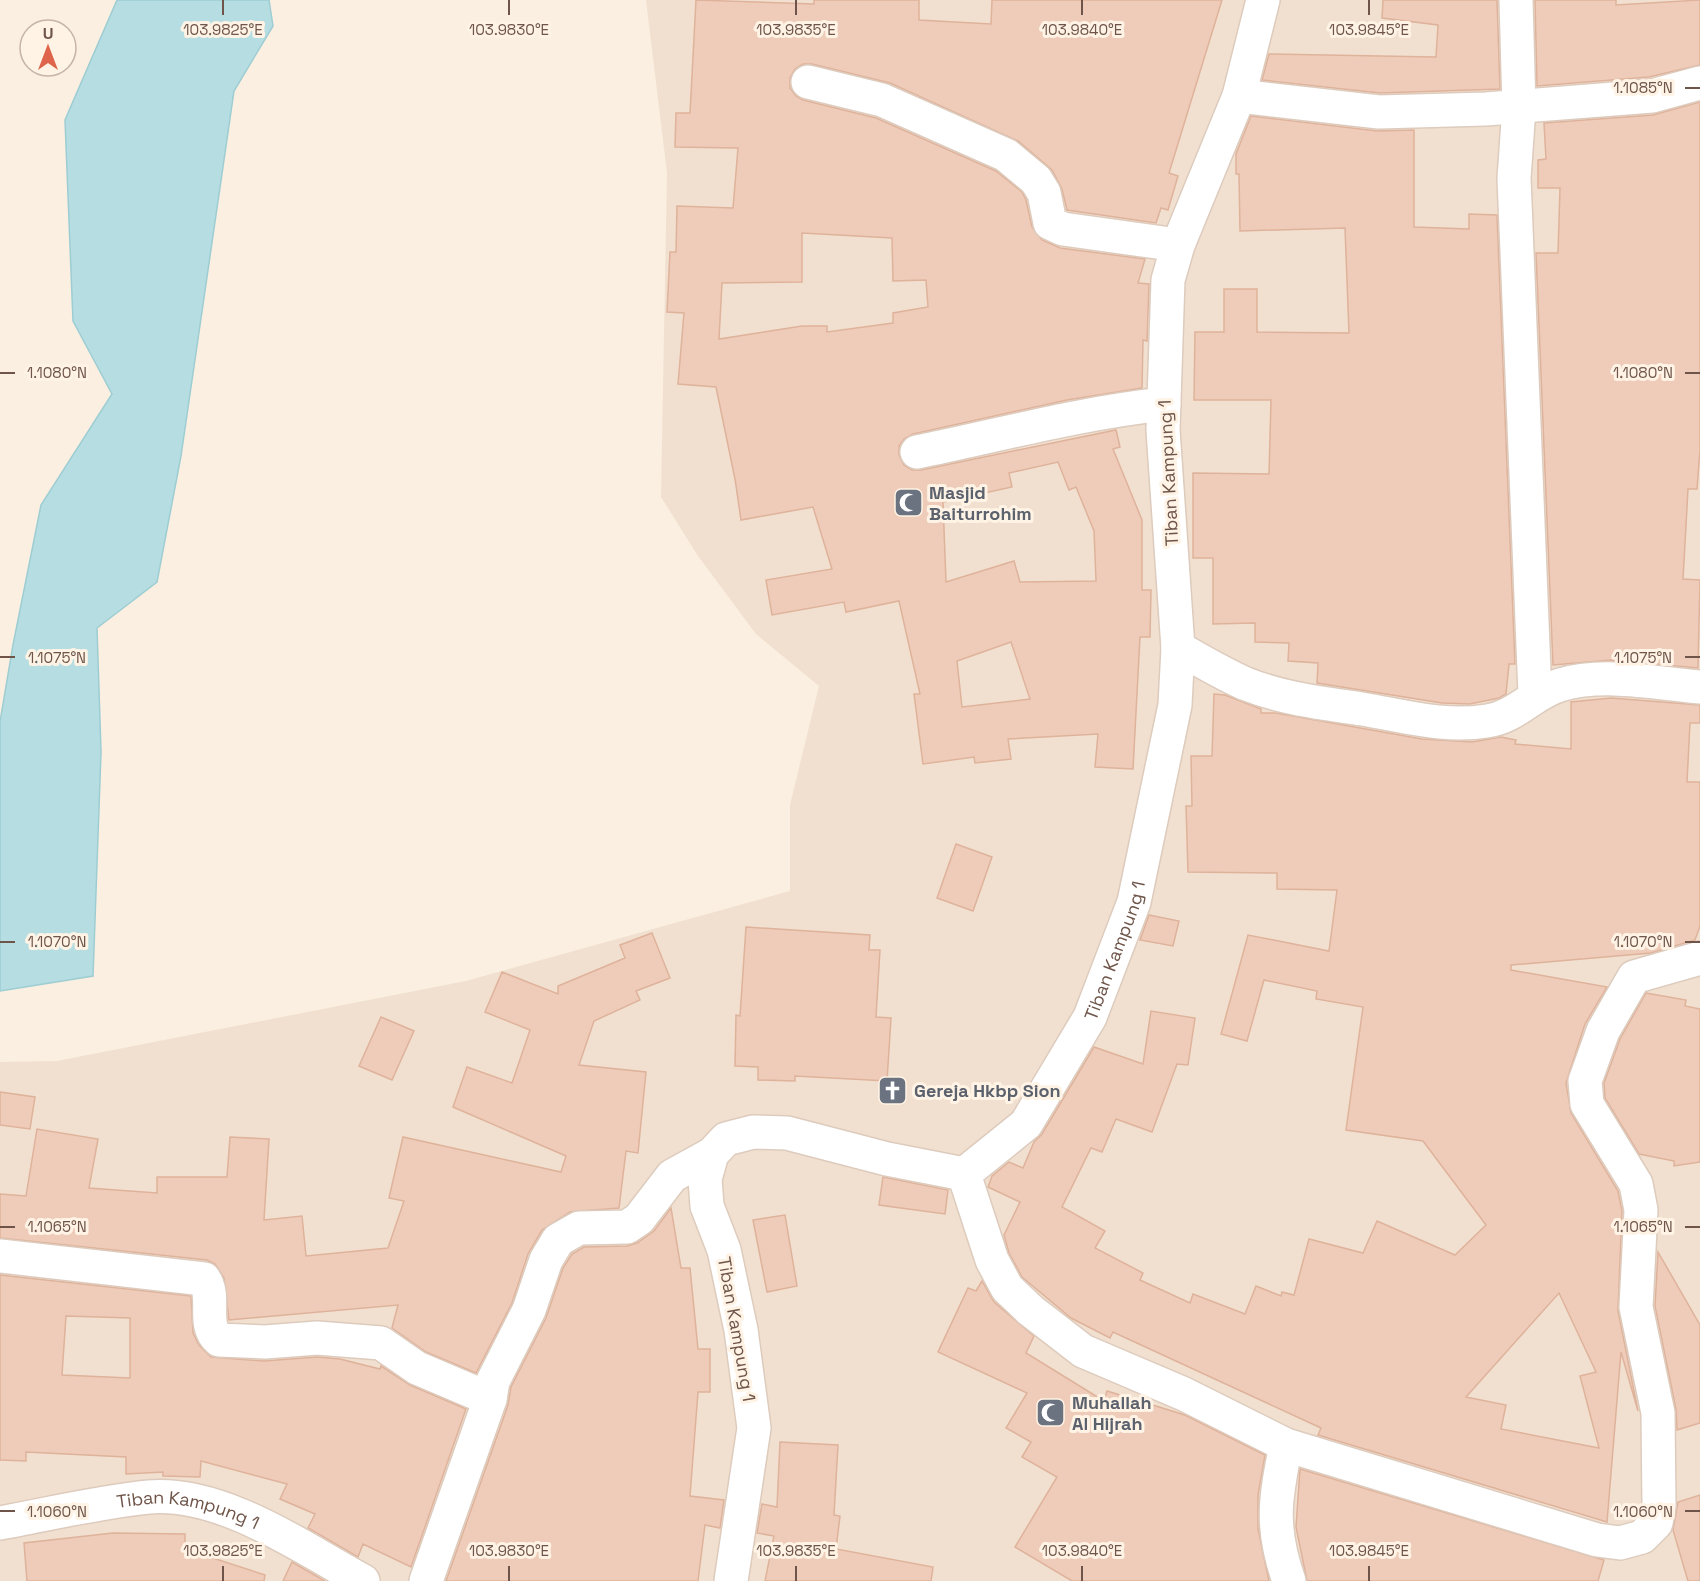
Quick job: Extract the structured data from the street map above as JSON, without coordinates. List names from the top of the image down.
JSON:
{
  "streets": {
    "street": ["Tiban Kampung 1"]
  },
  "places": {
    "mosque": ["Masjid Baiturrohim", "Muhallah Al Hijrah"],
    "church": ["Gereja Hkbp Sion"]
  },
  "north": "top",
  "coordinates": [
    "103.9825°E",
    "103.9830°E",
    "103.9835°E",
    "103.9840°E",
    "103.9845°E",
    "1.1085°N",
    "1.1080°N",
    "1.1075°N",
    "1.1070°N",
    "1.1065°N",
    "1.1060°N"
  ]
}
